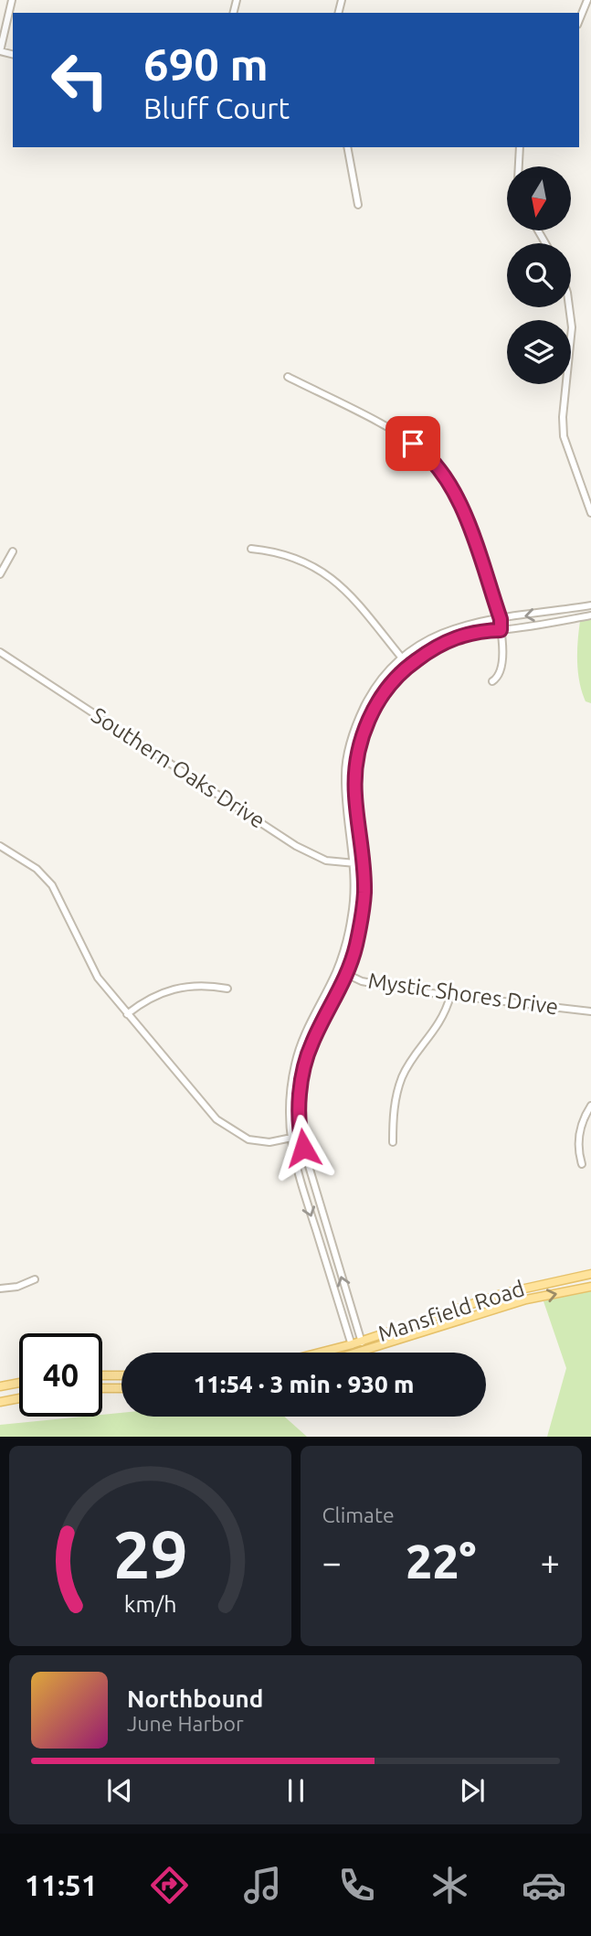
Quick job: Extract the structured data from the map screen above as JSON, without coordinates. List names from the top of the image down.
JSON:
{
  "streets": {
    "main road": ["Mansfield Road"],
    "street": ["Southern Oaks Drive", "Mystic Shores Drive"]
  },
  "north": "bottom",
  "page": {
    "turn": ["690 m", "Bluff Court"],
    "limit": "40",
    "trip": "11:54 · 3 min · 930 m",
    "tile": "Climate",
    "heat": ["−", "22°", "+"],
    "song": ["Northbound", "June Harbor"],
    "tabs": "11:51",
    "gauge": ["29", "km/h"]
  }
}
